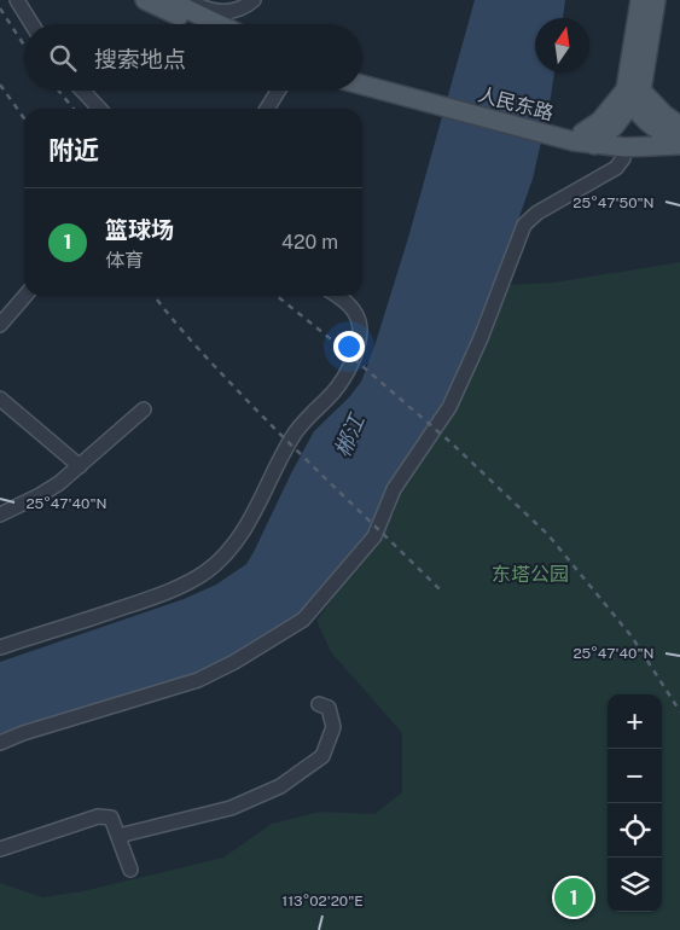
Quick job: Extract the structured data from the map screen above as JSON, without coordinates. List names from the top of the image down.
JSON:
{
  "streets": {
    "main road": ["人民东路"]
  },
  "water": ["郴江"],
  "parks": ["东塔公园"],
  "north": "top",
  "page": {
    "search": "搜索地点",
    "heading": "附近",
    "list": [
      {
        "mark": "1",
        "name": "篮球场",
        "note": "体育",
        "value": "420 m"
      }
    ],
    "map_buttons": ["+", "−"],
    "pins": "1"
  },
  "coordinates": ["25°47'50\"N", "25°47'40\"N", "113°02'20\"E"]
}
